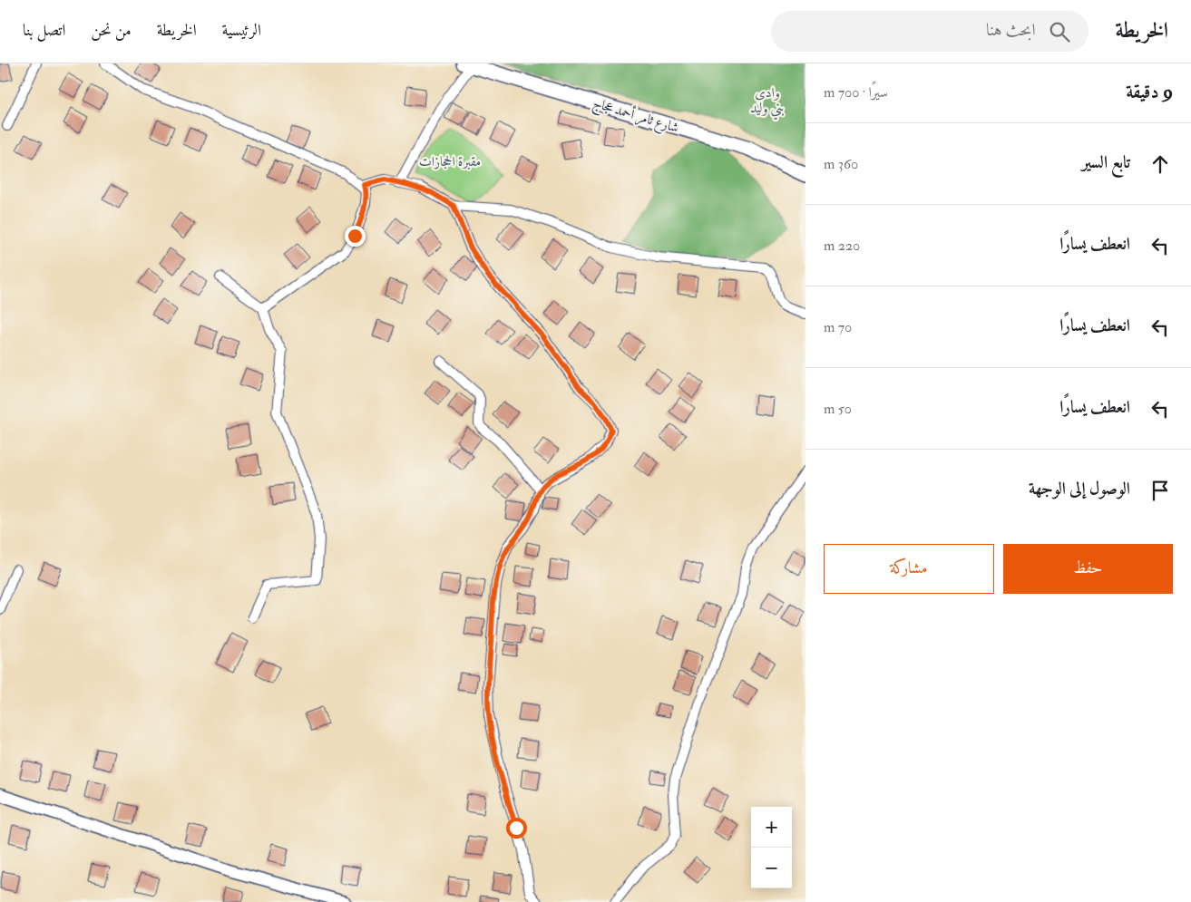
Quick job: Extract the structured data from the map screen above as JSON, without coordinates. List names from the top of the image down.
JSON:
{
  "streets": {
    "main road": ["شارع ثامر أحمد عجاج"]
  },
  "parks": ["وادي بني وليد", "مقبرة الحجازات"],
  "page": {
    "header": "الخريطة",
    "search": "ابحث هنا",
    "nav": [
      "الرئيسية",
      "الخريطة",
      "من نحن",
      "اتصل بنا"
    ],
    "heading": ["9 دقيقة", "سيرًا · 700 m"],
    "list": [
      ["تابع السير", "360 m"],
      ["انعطف يسارًا", "220 m"],
      ["انعطف يسارًا", "70 m"],
      ["انعطف يسارًا", "50 m"],
      "الوصول إلى الوجهة"
    ],
    "buttons": ["حفظ", "مشاركة"],
    "map_buttons": ["+", "−"]
  }
}
